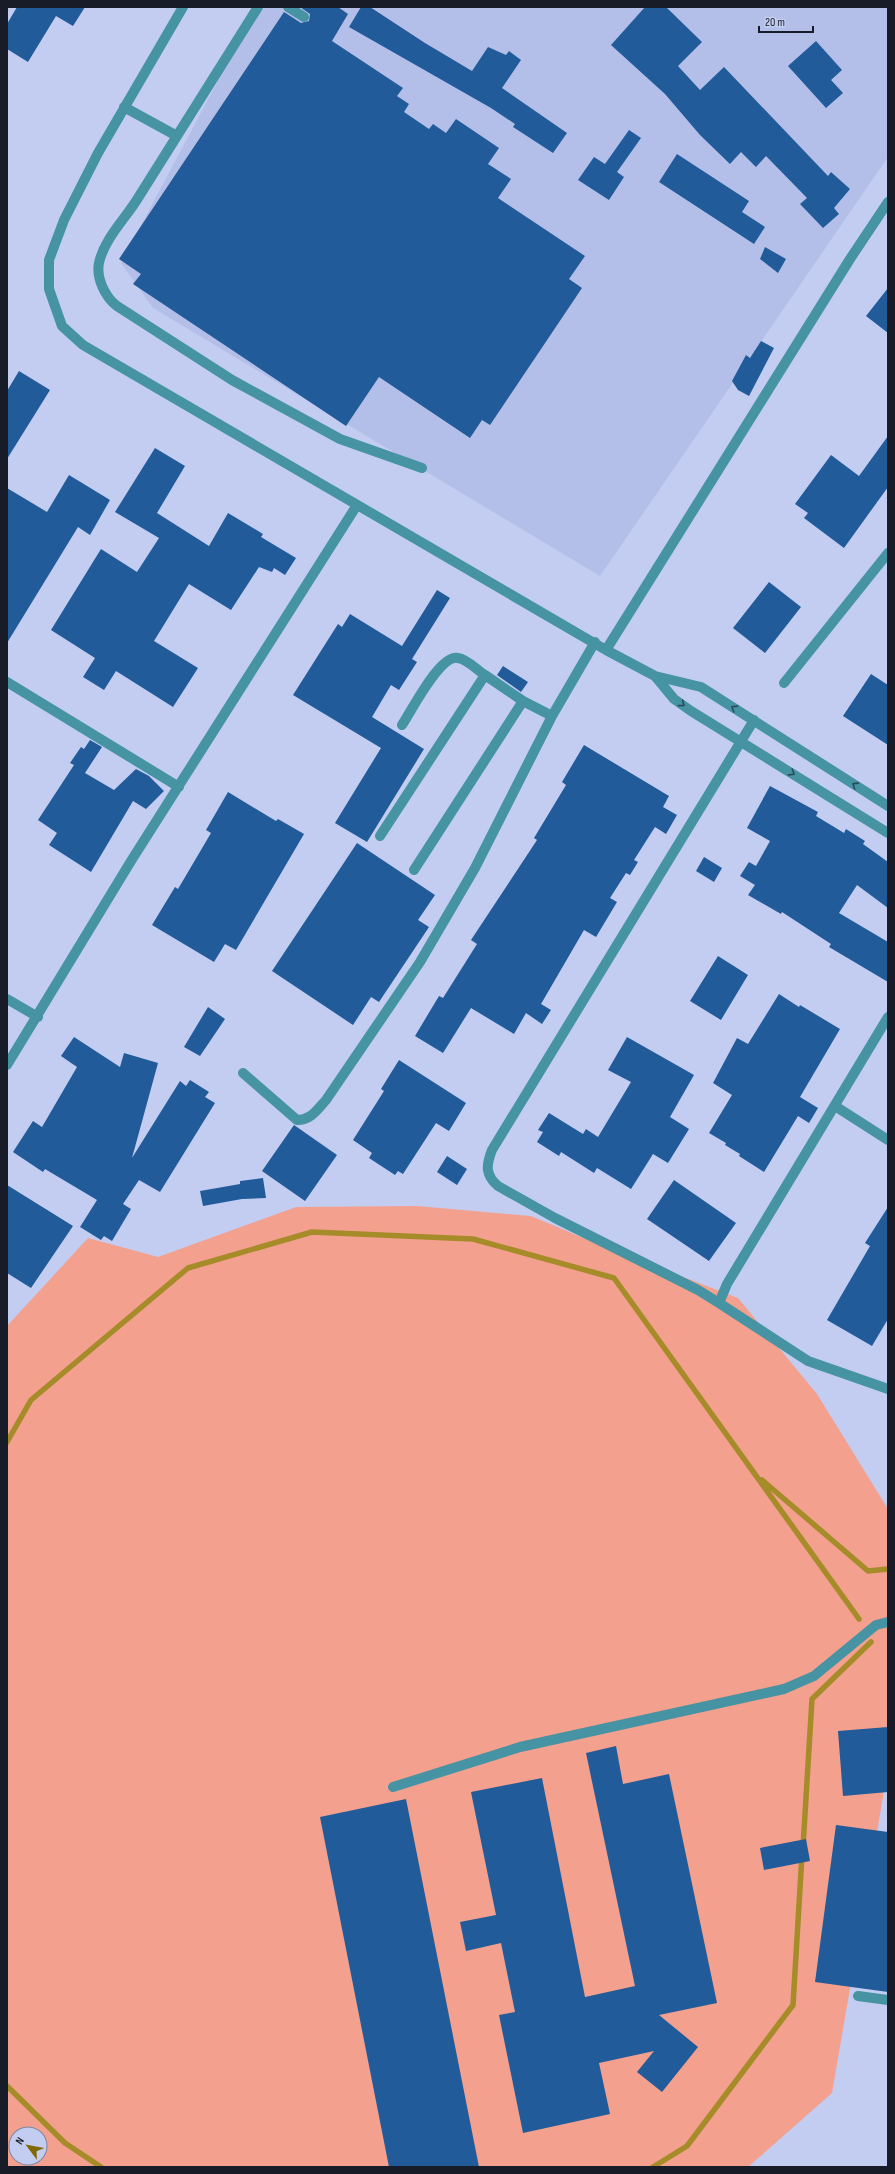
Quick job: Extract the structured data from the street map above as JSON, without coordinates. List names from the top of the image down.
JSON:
{
  "scale_bar": "20 m",
  "north": "top left"
}
